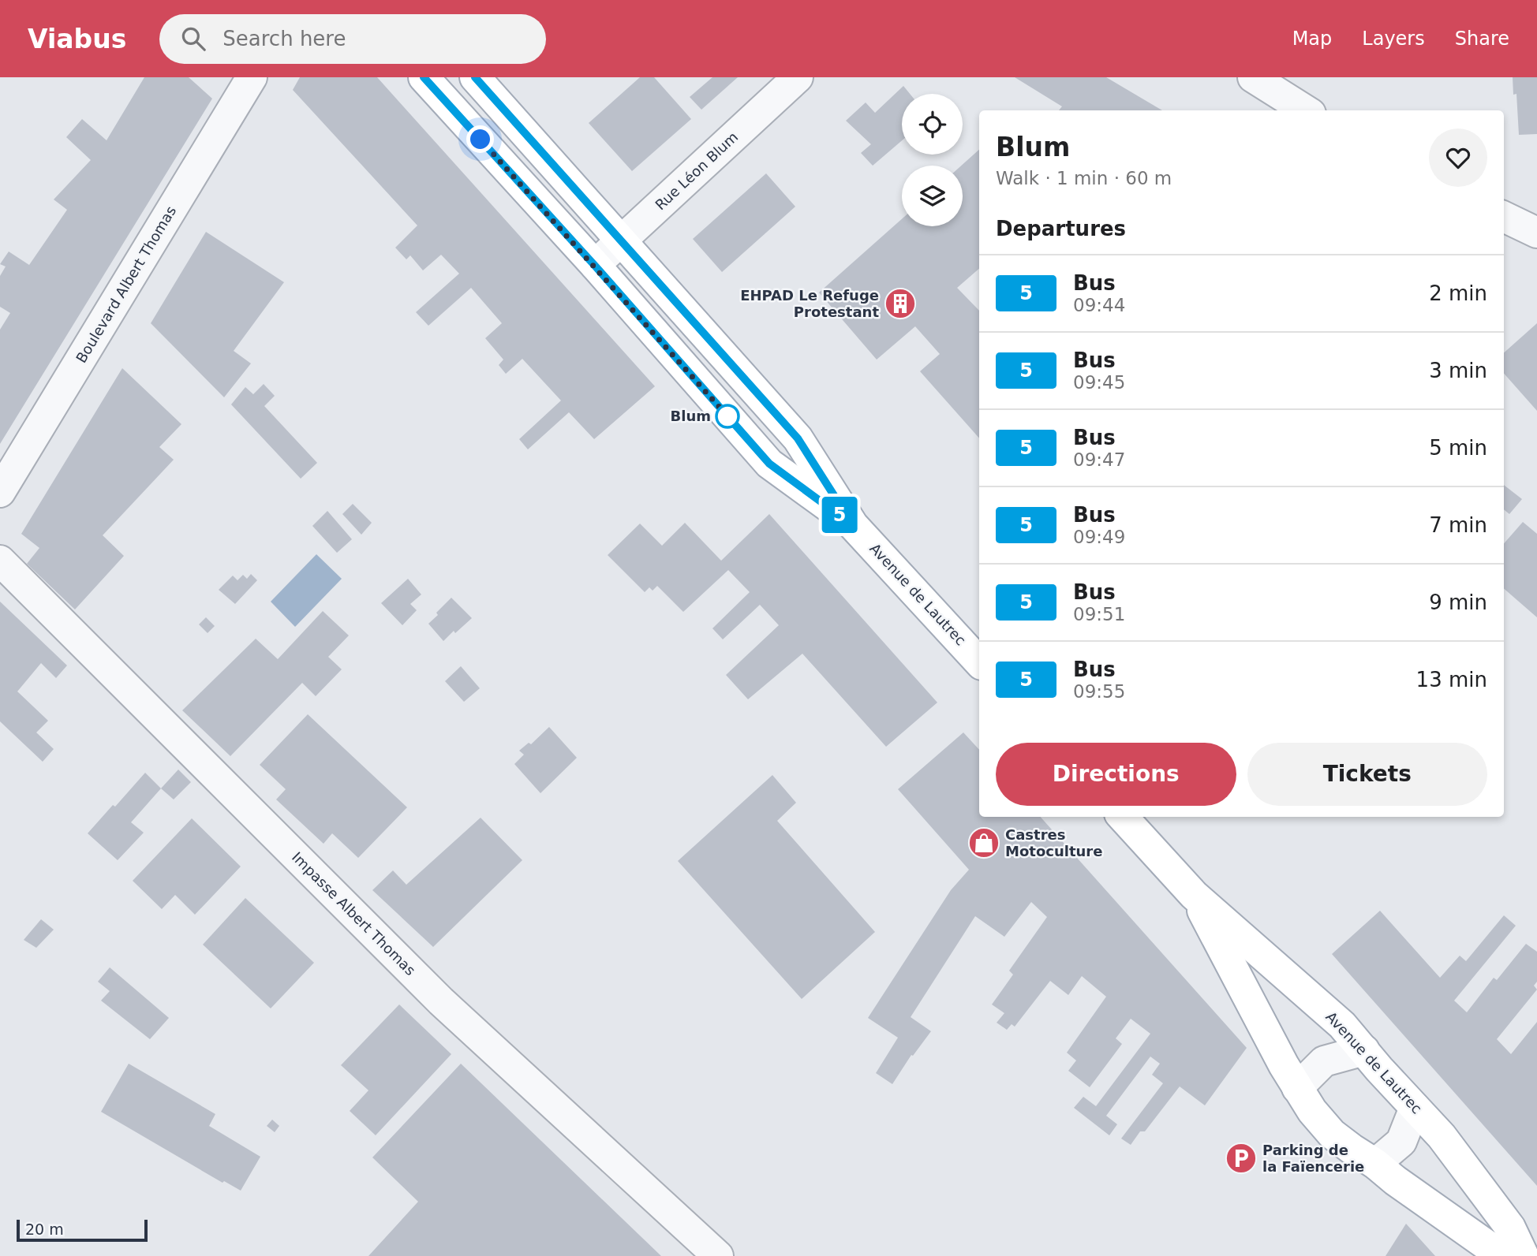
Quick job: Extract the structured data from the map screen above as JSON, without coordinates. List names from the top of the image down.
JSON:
{
  "streets": {
    "main road": ["Avenue de Lautrec"],
    "street": ["Rue Léon Blum", "Boulevard Albert Thomas", "Impasse Albert Thomas"]
  },
  "crossings": [
    ["Rue Léon Blum", "Avenue de Lautrec"]
  ],
  "places": {
    "building": ["EHPAD Le Refuge Protestant"],
    "other": ["Blum"],
    "shop": ["Castres Motoculture"],
    "parking": ["Parking de la Faïencerie"]
  },
  "lines": ["bus line 5"],
  "scale_bar": "20 m",
  "page": {
    "header": "Viabus",
    "search": "Search here",
    "nav": ["Map", "Layers", "Share"],
    "on_map": "5",
    "heading": [
      ["Blum", "Walk · 1 min · 60 m"],
      "Departures"
    ],
    "list": [
      {
        "mark": "5",
        "name": "Bus",
        "note": "09:44",
        "value": "2 min"
      },
      {
        "mark": "5",
        "name": "Bus",
        "note": "09:45",
        "value": "3 min"
      },
      {
        "mark": "5",
        "name": "Bus",
        "note": "09:47",
        "value": "5 min"
      },
      {
        "mark": "5",
        "name": "Bus",
        "note": "09:49",
        "value": "7 min"
      },
      {
        "mark": "5",
        "name": "Bus",
        "note": "09:51",
        "value": "9 min"
      },
      {
        "mark": "5",
        "name": "Bus",
        "note": "09:55",
        "value": "13 min"
      }
    ],
    "buttons": ["Directions", "Tickets"],
    "scale": "20 m"
  }
}
